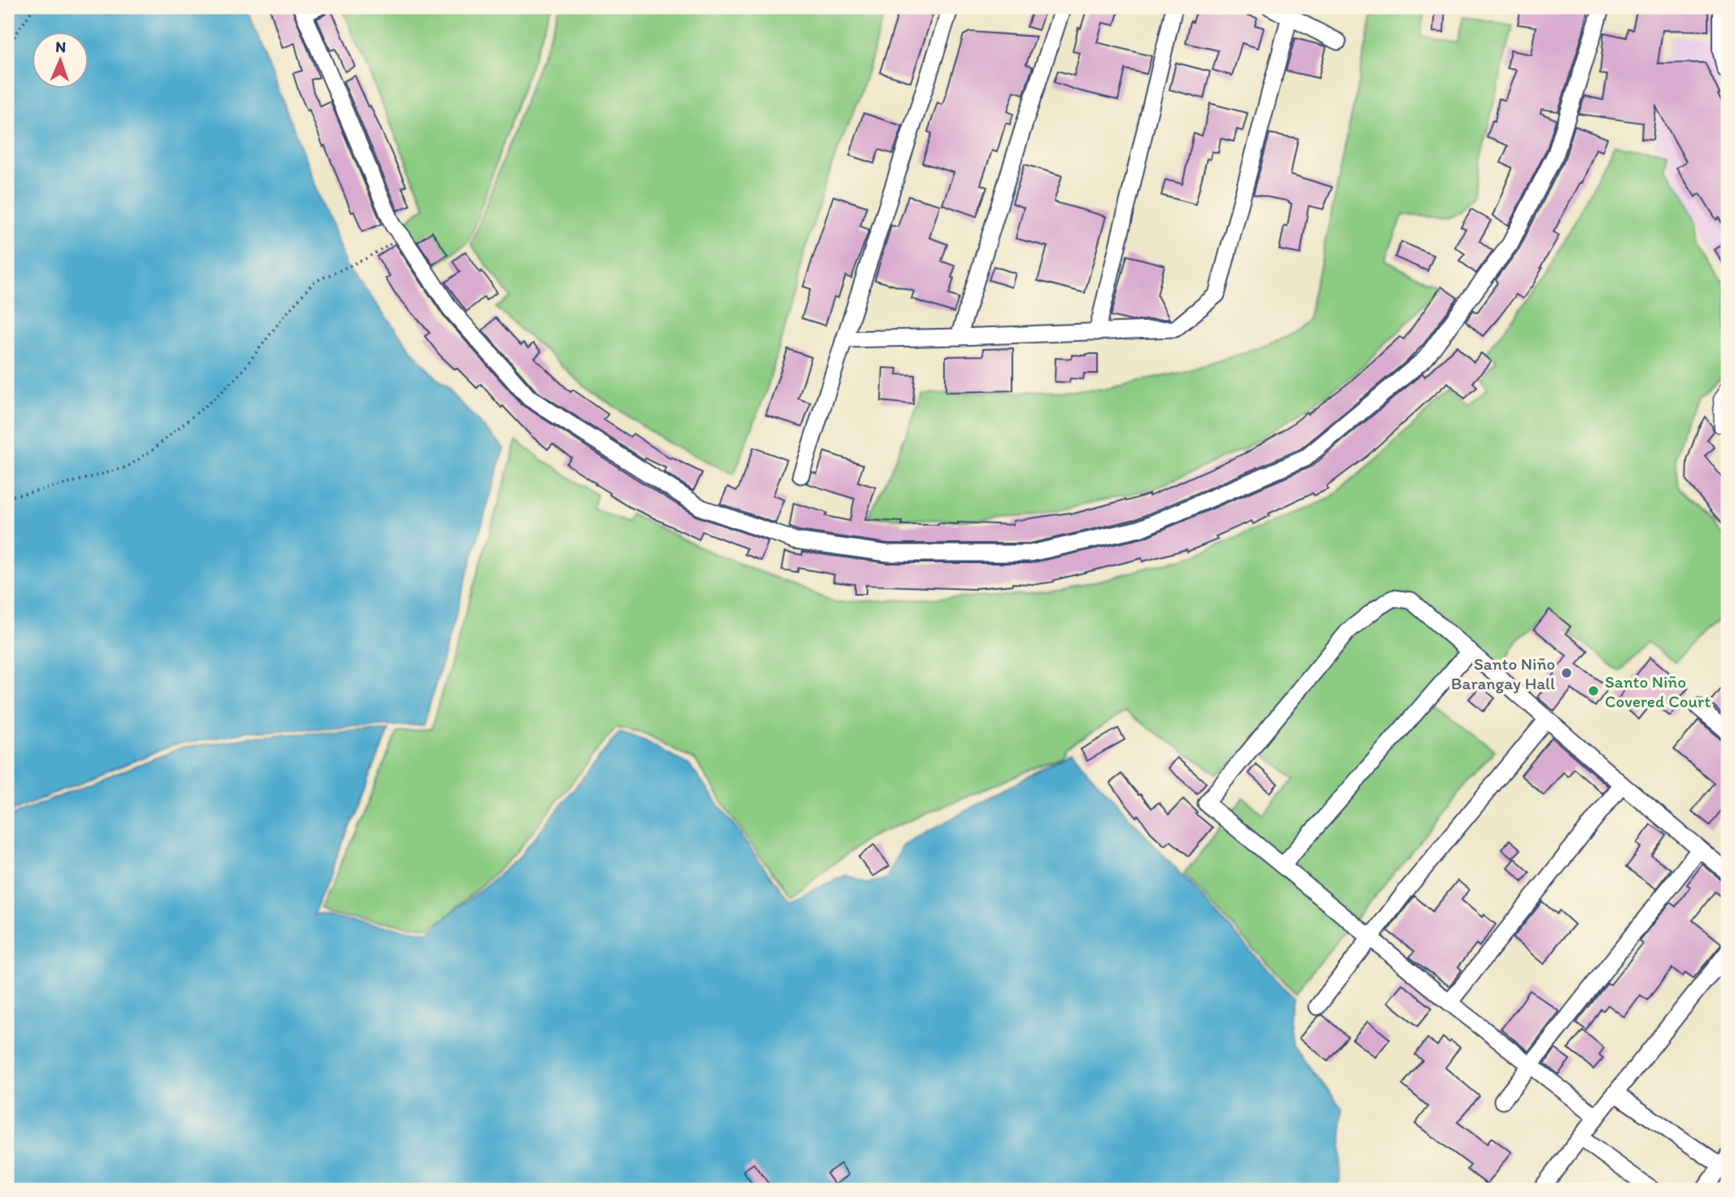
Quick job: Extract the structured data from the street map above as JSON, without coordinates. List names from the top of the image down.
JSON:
{
  "places": ["Santo Niño Barangay Hall", "Santo Niño Covered Court"],
  "north": "top"
}
